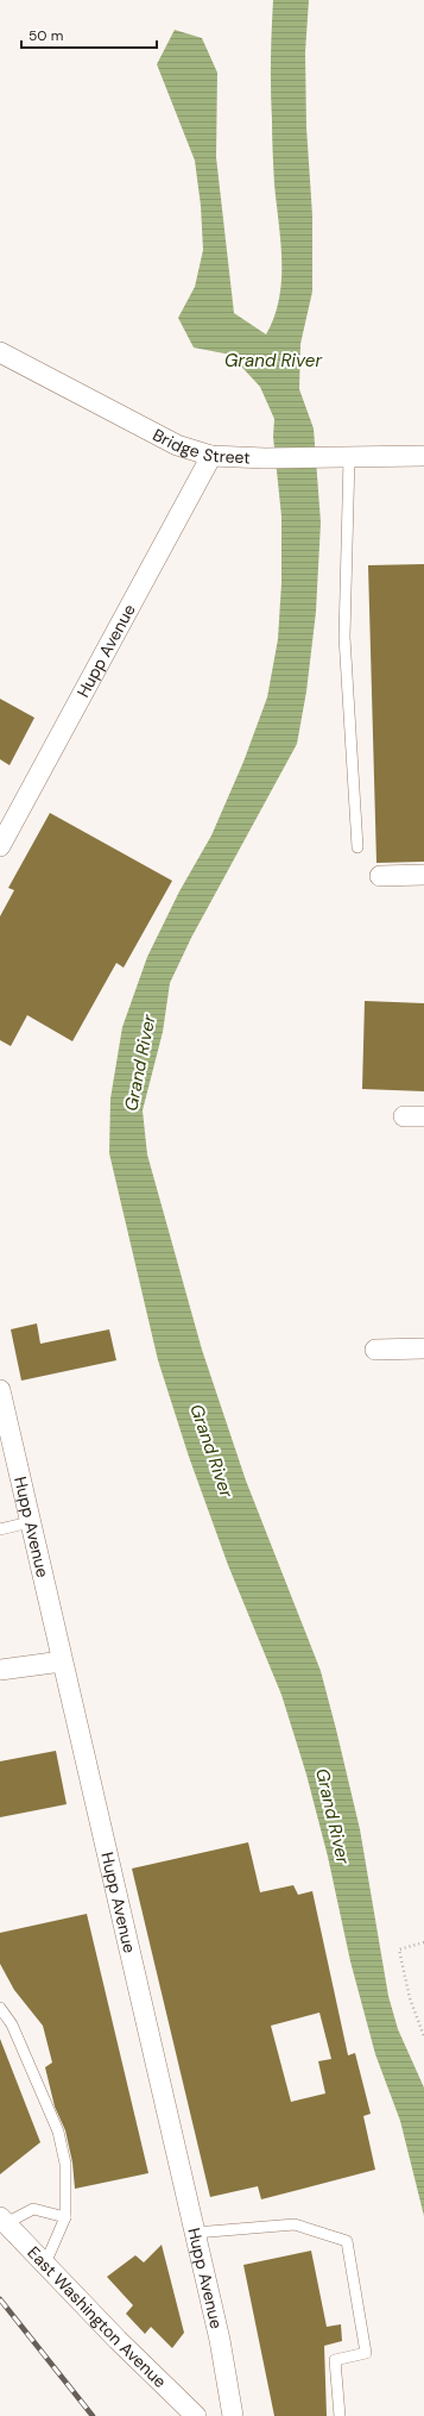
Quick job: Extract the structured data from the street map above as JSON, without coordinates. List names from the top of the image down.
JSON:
{
  "streets": {
    "street": ["Bridge Street", "Hupp Avenue", "East Washington Avenue"]
  },
  "crossings": [
    ["Bridge Street", "Hupp Avenue"]
  ],
  "water": ["Grand River"],
  "scale_bar": "50 m"
}
